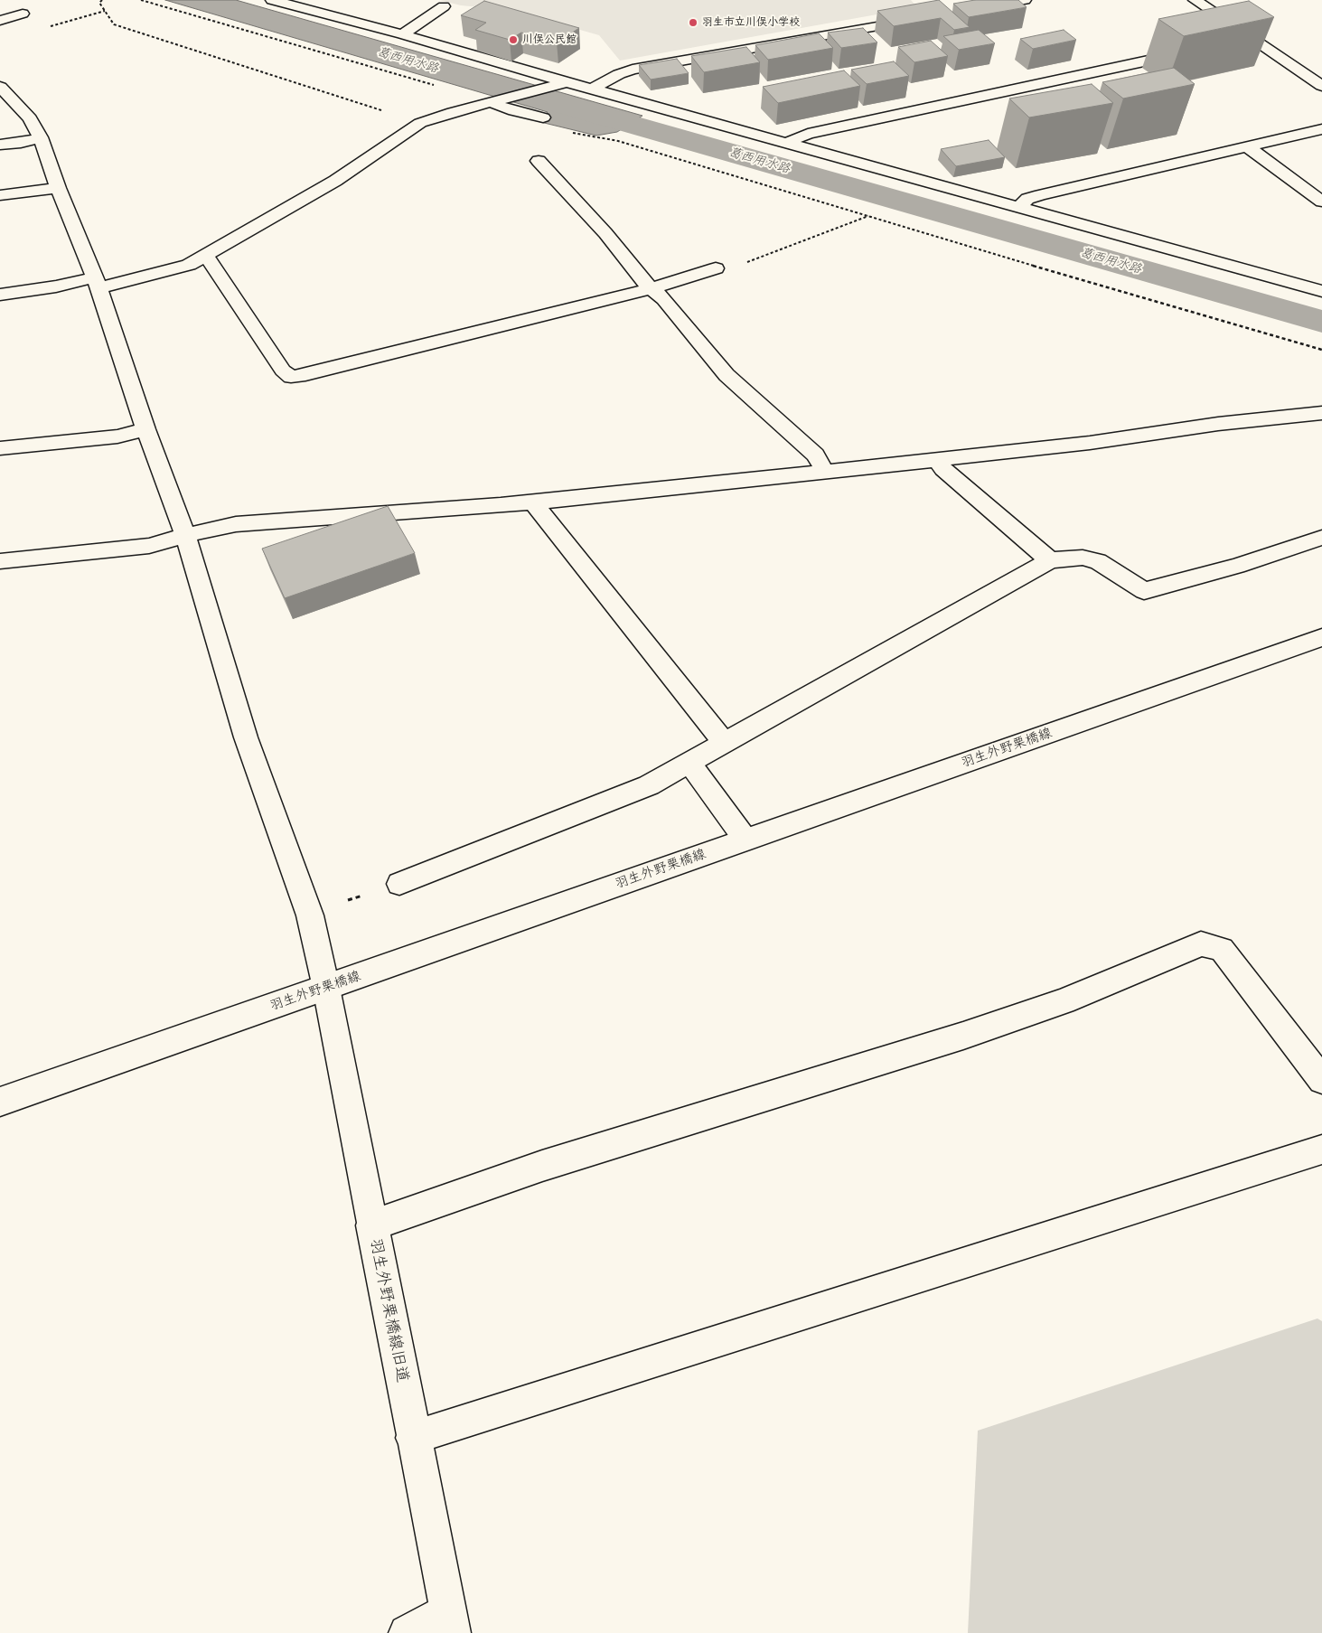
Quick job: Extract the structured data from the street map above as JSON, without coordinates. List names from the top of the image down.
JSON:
{
  "streets": {
    "street": ["羽生外野栗橋線", "羽生外野栗橋線旧道"]
  },
  "crossings": [
    ["羽生外野栗橋線", "羽生外野栗橋線旧道"]
  ],
  "water": ["葛西用水路"],
  "places": ["羽生市立川俣小学校", "川俣公民館"]
}
